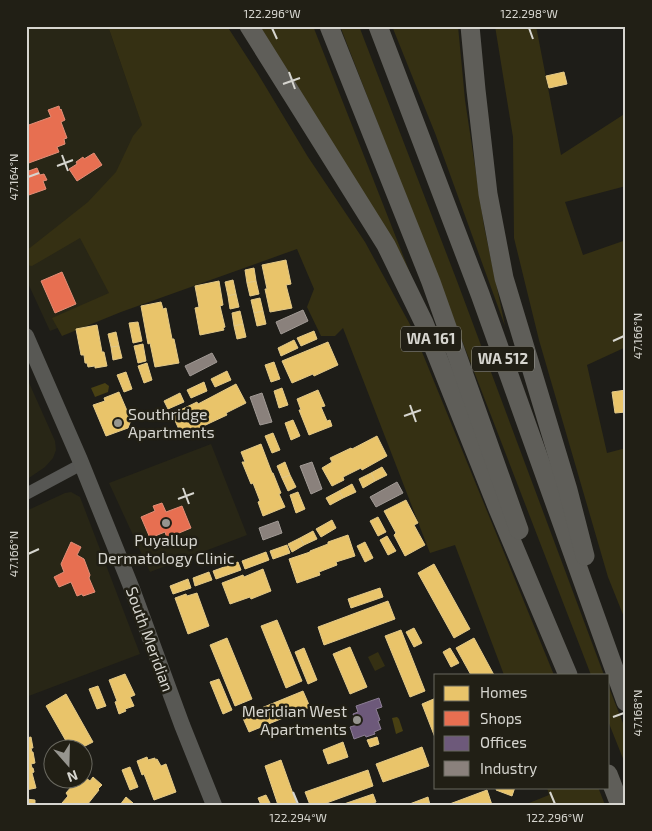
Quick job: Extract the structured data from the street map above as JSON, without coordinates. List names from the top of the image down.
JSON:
{
  "streets": {
    "highway": ["WA 161", "WA 512"],
    "main road": ["South Meridian"]
  },
  "places": ["Southridge Apartments", "Puyallup Dermatology Clinic", "Meridian West Apartments"],
  "legend": [
    "Homes",
    "Shops",
    "Offices",
    "Industry"
  ],
  "north": "bottom",
  "coordinates": [
    "122.296°W",
    "122.298°W",
    "47.164°N",
    "47.166°N",
    "47.168°N",
    "122.294°W"
  ]
}
